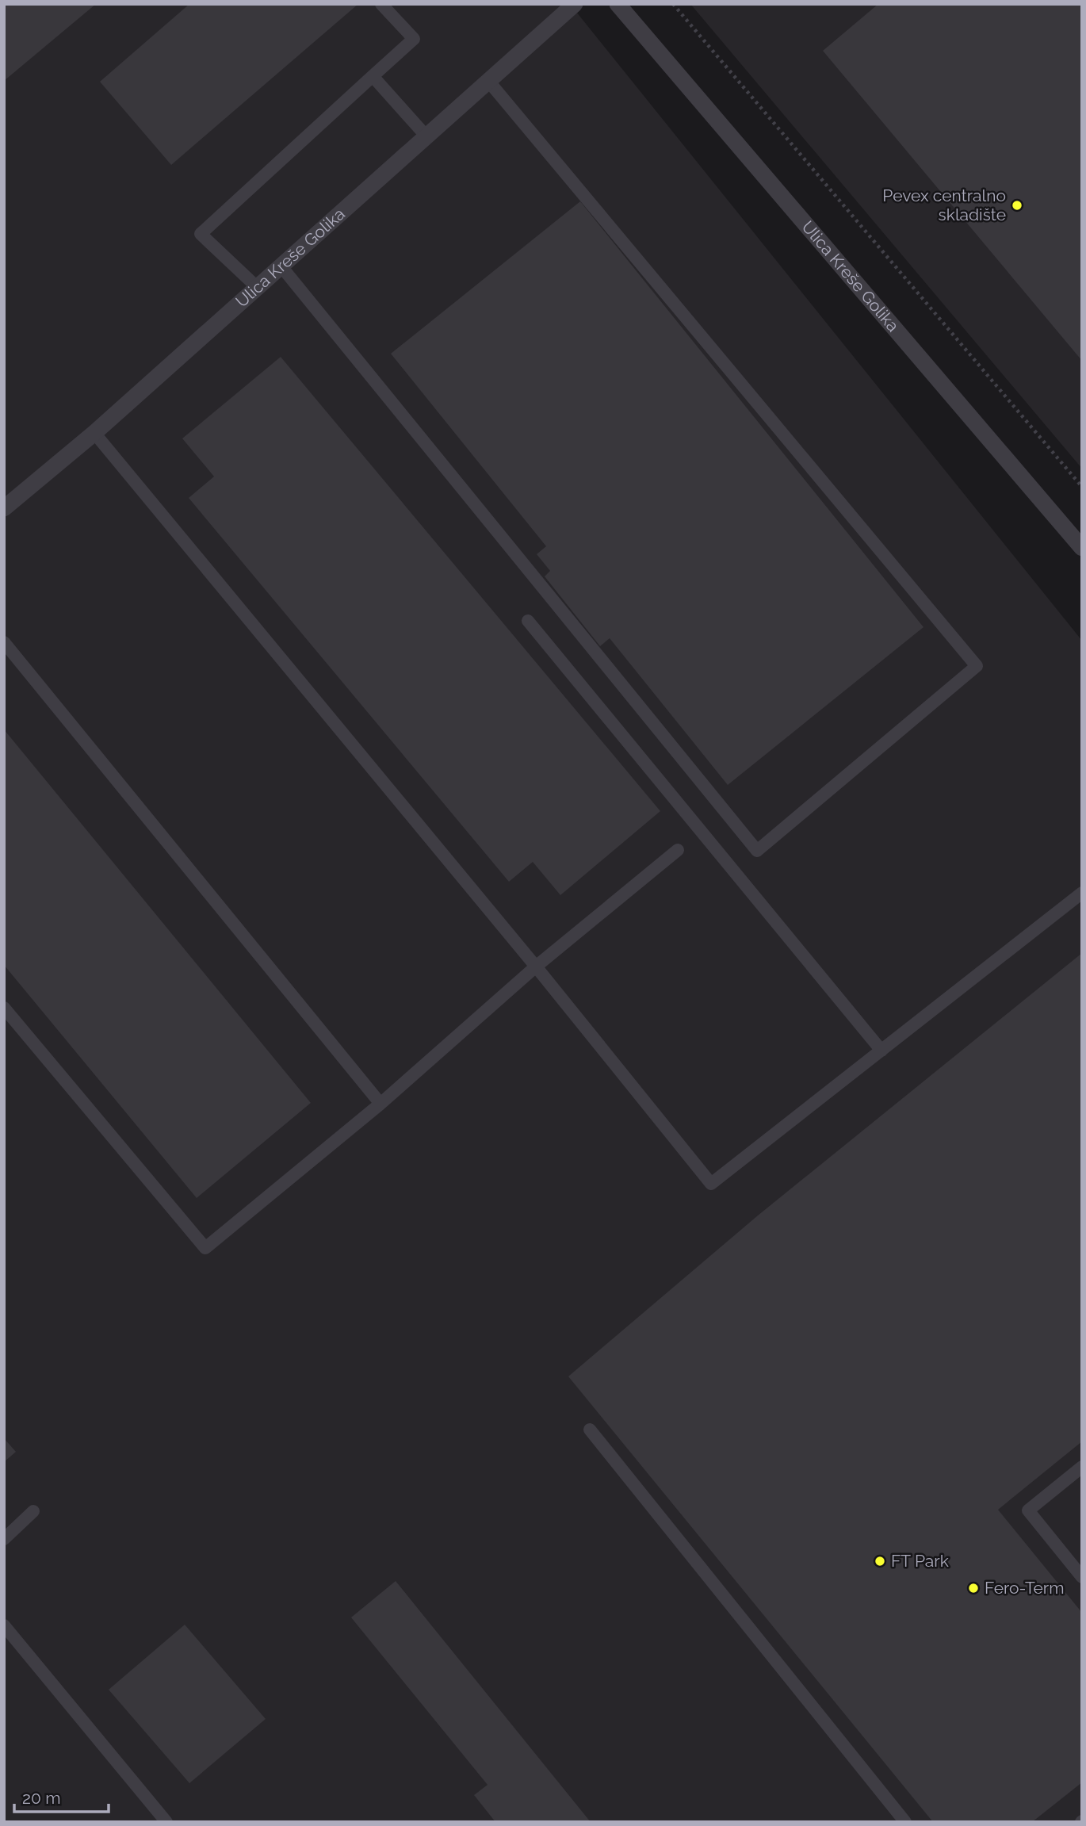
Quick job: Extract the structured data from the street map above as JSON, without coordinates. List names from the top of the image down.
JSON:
{
  "streets": {
    "street": ["Ulica Kreše Golika"]
  },
  "places": ["Pevex centralno skladište", "FT Park", "Fero-Term"],
  "scale_bar": "20 m"
}
